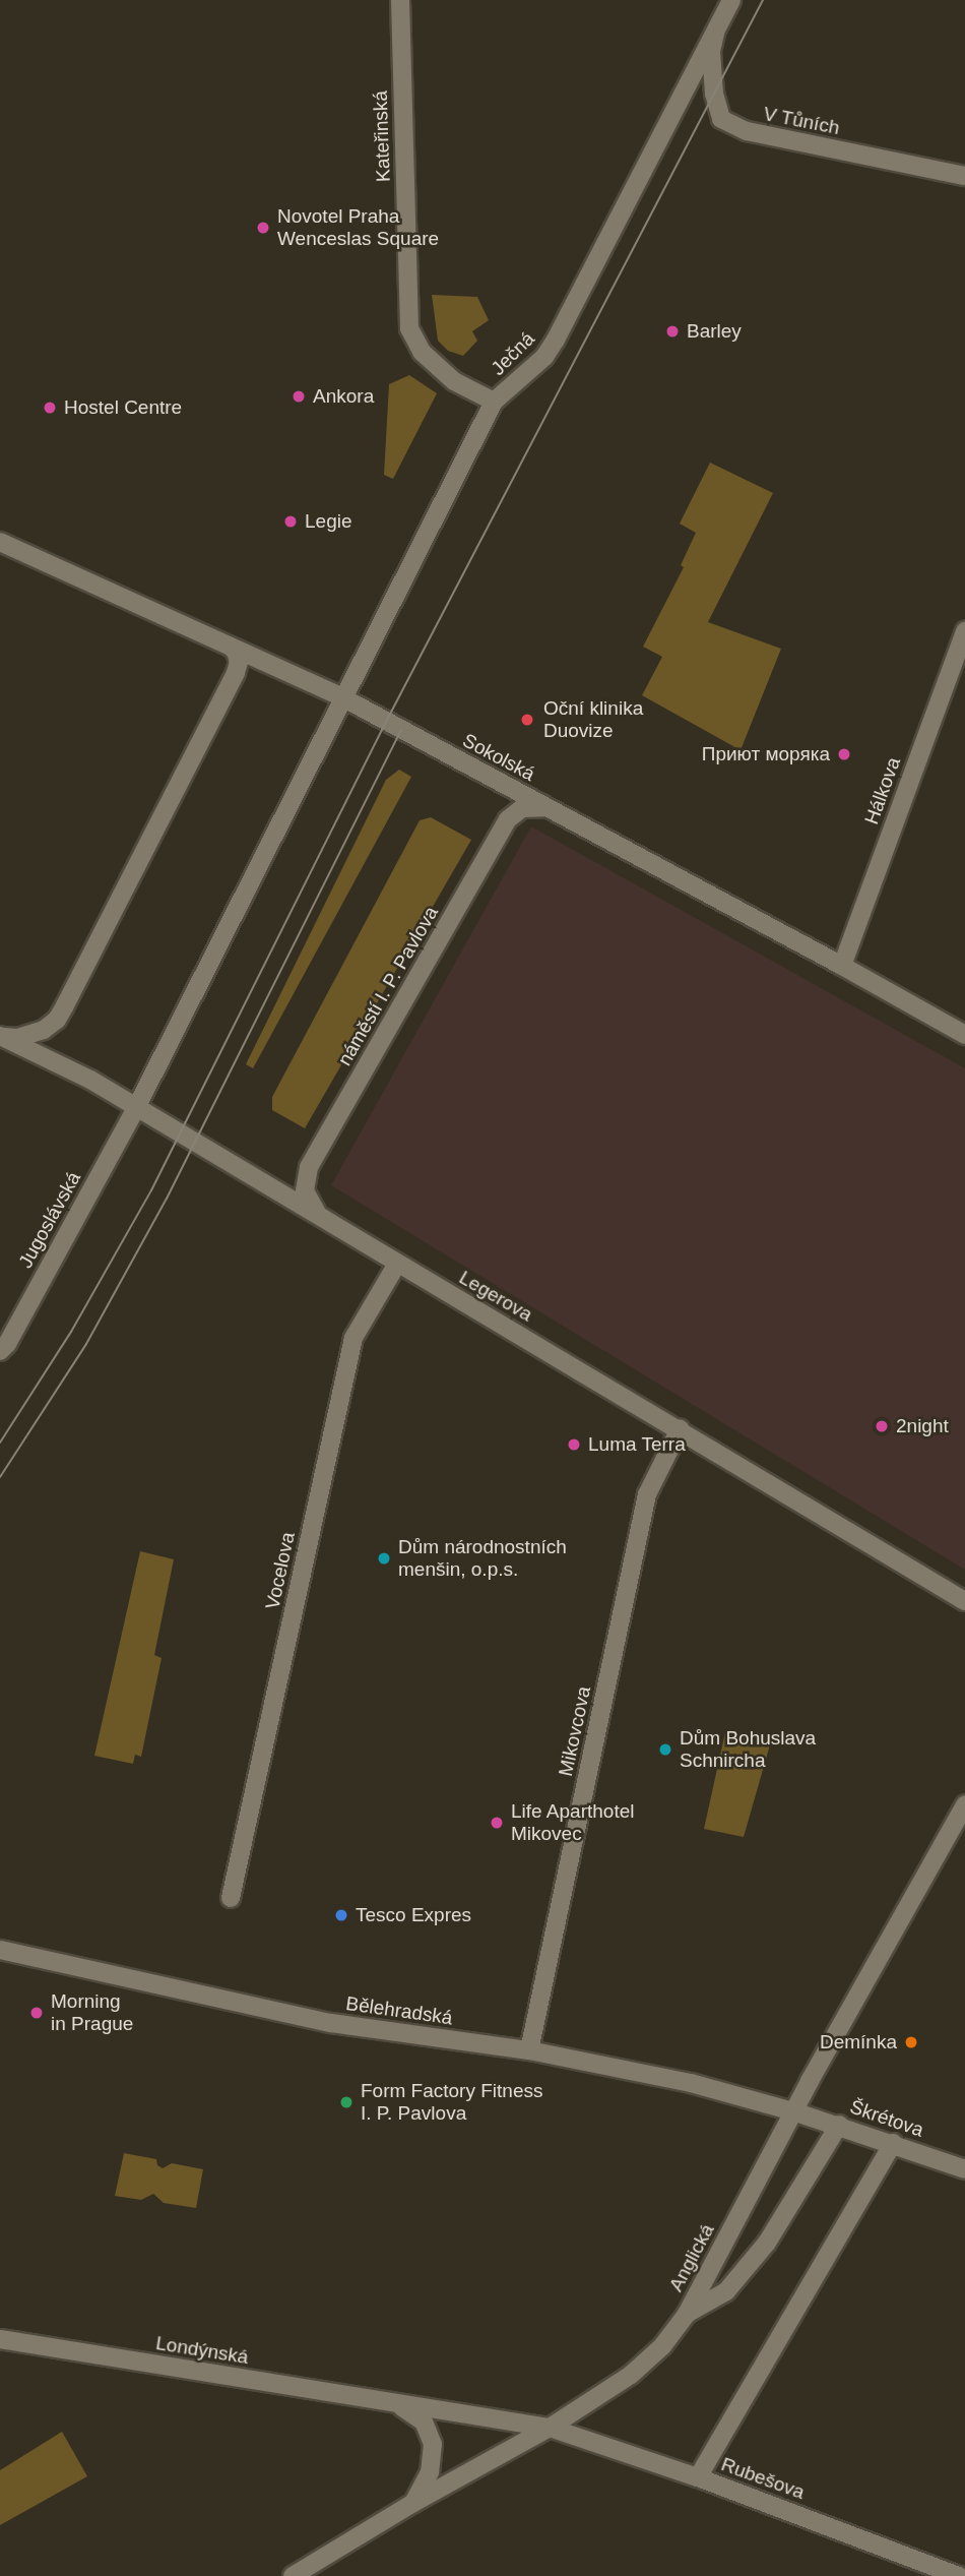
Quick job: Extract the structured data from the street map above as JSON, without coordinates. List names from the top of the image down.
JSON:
{
  "streets": {
    "street": [
      "V Tůních",
      "Kateřinská",
      "Ječná",
      "Sokolská",
      "Hálkova",
      "náměstí I. P. Pavlova",
      "Jugoslávská",
      "Legerova",
      "Vocelova",
      "Mikovcova",
      "Bělehradská",
      "Škrétova",
      "Anglická",
      "Londýnská",
      "Rubešova"
    ]
  },
  "crossings": [
    ["V Tůních", "Ječná"],
    ["Kateřinská", "Ječná"],
    ["Ječná", "Sokolská"],
    ["Sokolská", "Hálkova"],
    ["Sokolská", "náměstí I. P. Pavlova"],
    ["náměstí I. P. Pavlova", "Legerova"],
    ["Jugoslávská", "Legerova"],
    ["Legerova", "Vocelova"],
    ["Legerova", "Mikovcova"],
    ["Mikovcova", "Bělehradská"],
    ["Bělehradská", "Škrétova"],
    ["Bělehradská", "Anglická"],
    ["Škrétova", "Anglická"],
    ["Anglická", "Londýnská"],
    ["Anglická", "Rubešova"],
    ["Londýnská", "Rubešova"]
  ],
  "places": [
    "Novotel Praha Wenceslas Square",
    "Barley",
    "Ankora",
    "Hostel Centre",
    "Legie",
    "Oční klinika Duovize",
    "Приют моряка",
    "2night",
    "Luma Terra",
    "Dům národnostních menšin, o.p.s.",
    "Dům Bohuslava Schnircha",
    "Life Aparthotel Mikovec",
    "Tesco Expres",
    "Morning in Prague",
    "Demínka",
    "Form Factory Fitness I. P. Pavlova"
  ]
}
